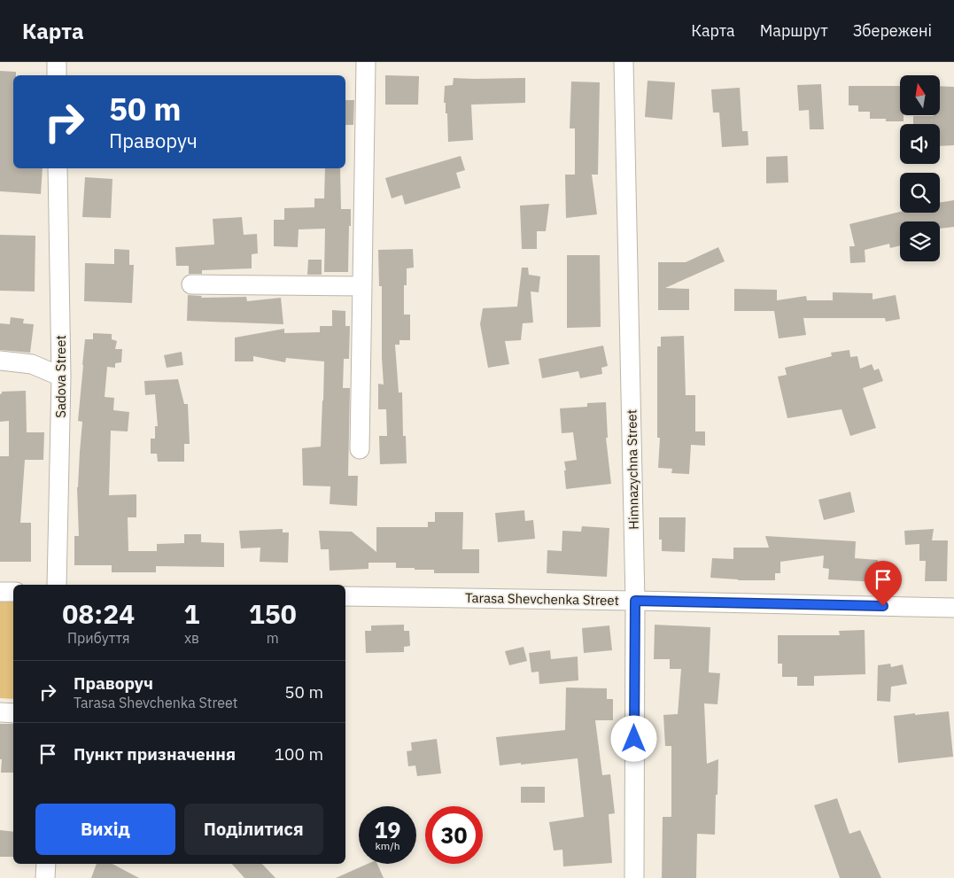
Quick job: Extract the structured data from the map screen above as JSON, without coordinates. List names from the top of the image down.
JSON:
{
  "streets": {
    "street": ["Sadova Street", "Himnazychna Street", "Tarasa Shevchenka Street"]
  },
  "crossings": [
    ["Himnazychna Street", "Tarasa Shevchenka Street"]
  ],
  "north": "top",
  "page": {
    "header": "Карта",
    "nav": ["Карта", "Маршрут", "Збережені"],
    "turn": ["50 m", "Праворуч"],
    "eta": [
      "08:24",
      "Прибуття",
      "1",
      "хв",
      "150",
      "m"
    ],
    "list": [
      {
        "name": "Праворуч",
        "note": "Tarasa Shevchenka Street",
        "value": "50 m"
      },
      {
        "name": "Пункт призначення",
        "value": "100 m"
      }
    ],
    "buttons": ["Вихід", "Поділитися"],
    "speed": "19 km/h",
    "limit": "30"
  }
}
